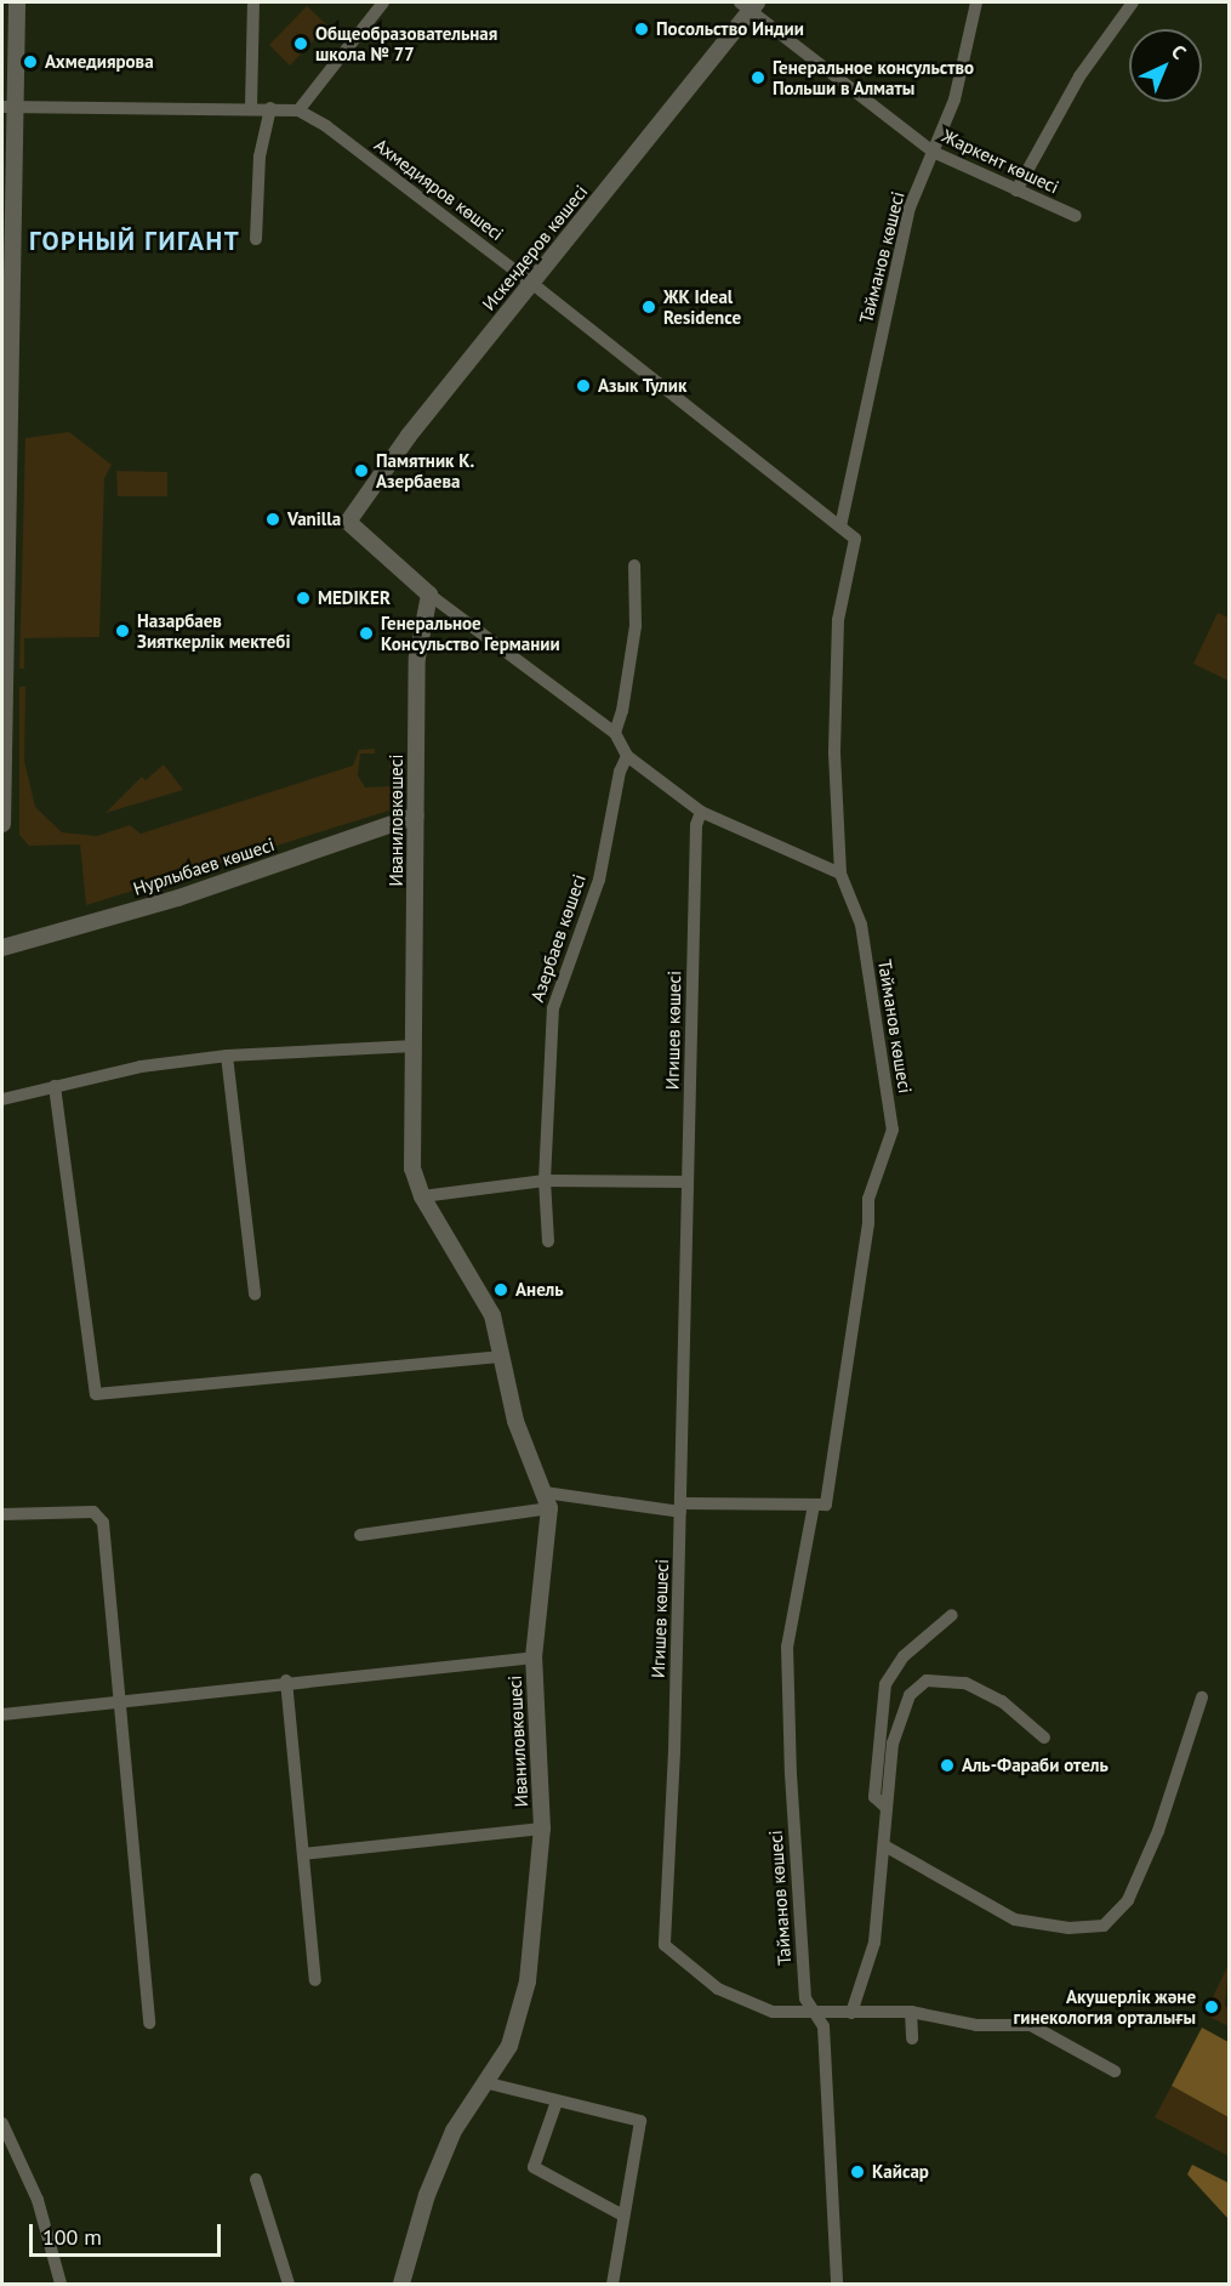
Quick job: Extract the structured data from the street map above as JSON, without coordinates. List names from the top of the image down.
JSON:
{
  "streets": {
    "street": [
      "Жаркент көшесі",
      "Ахмедияров көшесі",
      "Искендеров көшесі",
      "Тайманов көшесі",
      "Иваниловкөшесі",
      "Нурлыбаев көшесі",
      "Азербаев көшесі",
      "Игишев көшесі"
    ]
  },
  "crossings": [
    ["Жаркент көшесі", "Искендеров көшесі"],
    ["Жаркент көшесі", "Тайманов көшесі"],
    ["Ахмедияров көшесі", "Искендеров көшесі"],
    ["Ахмедияров көшесі", "Тайманов көшесі"],
    ["Искендеров көшесі", "Иваниловкөшесі"],
    ["Тайманов көшесі", "Игишев көшесі"],
    ["Иваниловкөшесі", "Нурлыбаев көшесі"]
  ],
  "districts": ["ГОРНЫЙ ГИГАНТ"],
  "places": [
    "Посольство Индии",
    "Общеобразовательная школа № 77",
    "Ахмедиярова",
    "Генеральное консульство Польши в Алматы",
    "ЖК Ideal Residence",
    "Азык Тулик",
    "Памятник К. Азербаева",
    "Vanilla",
    "MEDIKER",
    "Назарбаев Зияткерлік мектебі",
    "Генеральное Консульство Германии",
    "Анель",
    "Аль-Фараби отель",
    "Акушерлік және гинекология орталығы",
    "Кайсар"
  ],
  "scale_bar": "100 m",
  "north": "top right"
}
